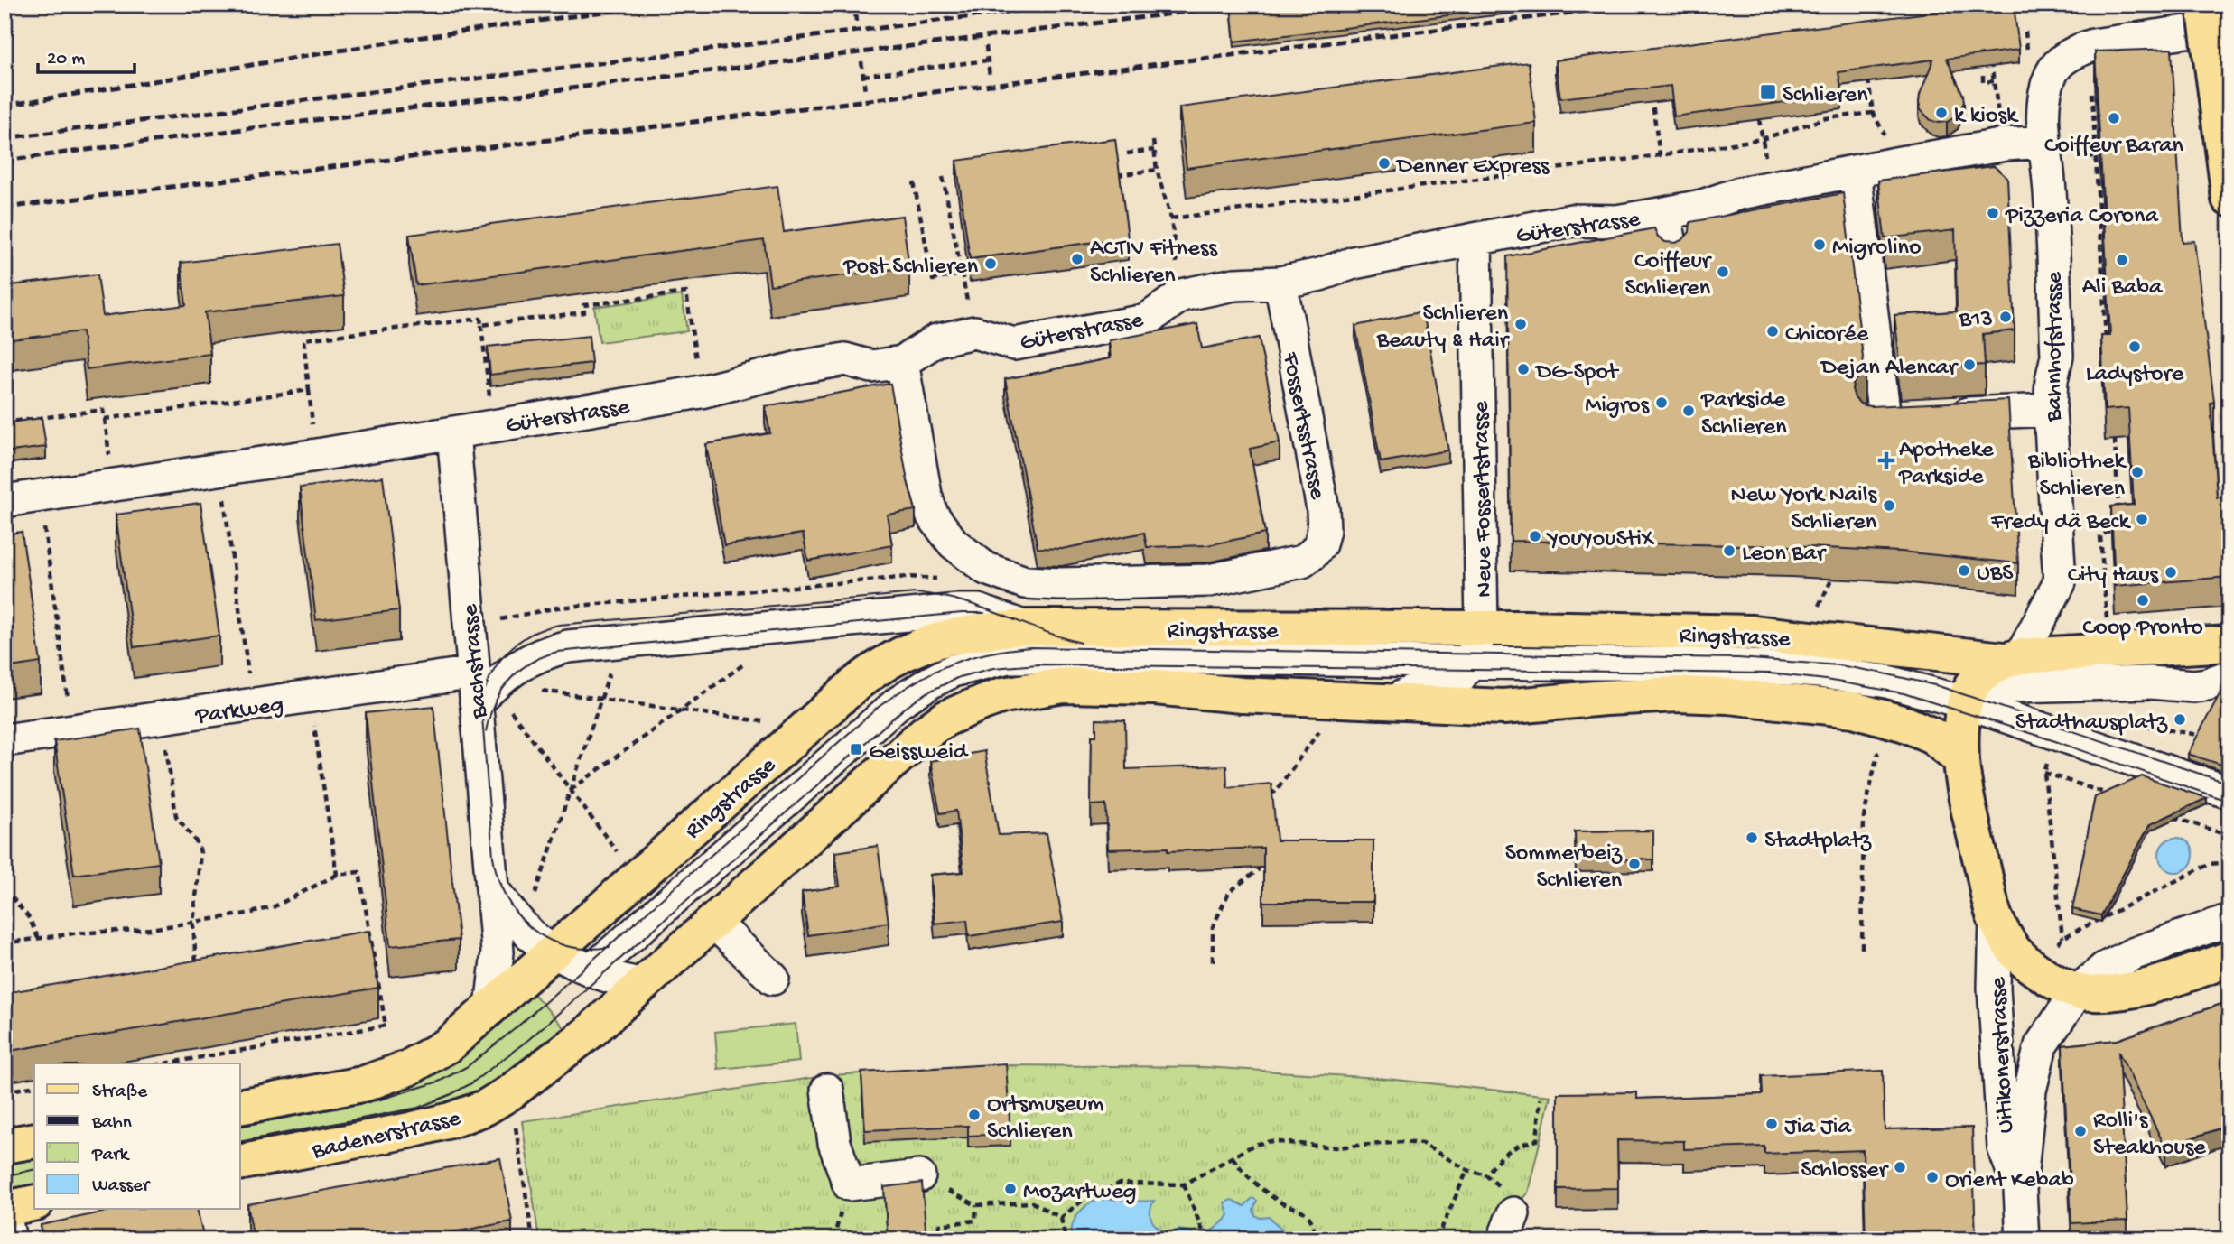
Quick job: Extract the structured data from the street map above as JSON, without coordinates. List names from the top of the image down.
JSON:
{
  "streets": {
    "main road": ["Ringstrasse", "Badenerstrasse"],
    "street": [
      "Güterstrasse",
      "Bahnhofstrasse",
      "Fossertsstrasse",
      "Neue Fossertstrasse",
      "Bachstrasse",
      "Parkweg",
      "Uitikonerstrasse"
    ]
  },
  "crossings": [
    ["Güterstrasse", "Bahnhofstrasse"],
    ["Güterstrasse", "Fossertsstrasse"],
    ["Güterstrasse", "Neue Fossertstrasse"],
    ["Güterstrasse", "Bachstrasse"],
    ["Bahnhofstrasse", "Ringstrasse"],
    ["Neue Fossertstrasse", "Ringstrasse"],
    ["Ringstrasse", "Bachstrasse"],
    ["Bachstrasse", "Parkweg"]
  ],
  "places": {
    "transit": ["Schlieren", "Geissweid"],
    "other": [
      "k kiosk",
      "Coiffeur Baran",
      "Denner Express",
      "Pizzeria Corona",
      "Migrolino",
      "ACTIV Fitness Schlieren",
      "Ali Baba",
      "Post Schlieren",
      "Coiffeur Schlieren",
      "B13",
      "Schlieren Beauty & Hair",
      "Chicorée",
      "Ladystore",
      "Dejan Alencar",
      "DG-Spot",
      "Migros",
      "Parkside Schlieren",
      "Bibliothek Schlieren",
      "New York Nails Schlieren",
      "Fredy dä Beck",
      "YouYouStiX",
      "Leon Bar",
      "UBS",
      "City Haus",
      "Coop Pronto",
      "Stadthausplatz",
      "Stadtplatz",
      "Sommerbeiz Schlieren",
      "Ortsmuseum Schlieren",
      "Jia Jia",
      "Rolli's Steakhouse",
      "Schlosser",
      "Orient Kebab",
      "Mozartweg"
    ],
    "health": ["Apotheke Parkside"]
  },
  "legend": [
    "Straße",
    "Bahn",
    "Park",
    "Wasser"
  ],
  "scale_bar": "20 m"
}
